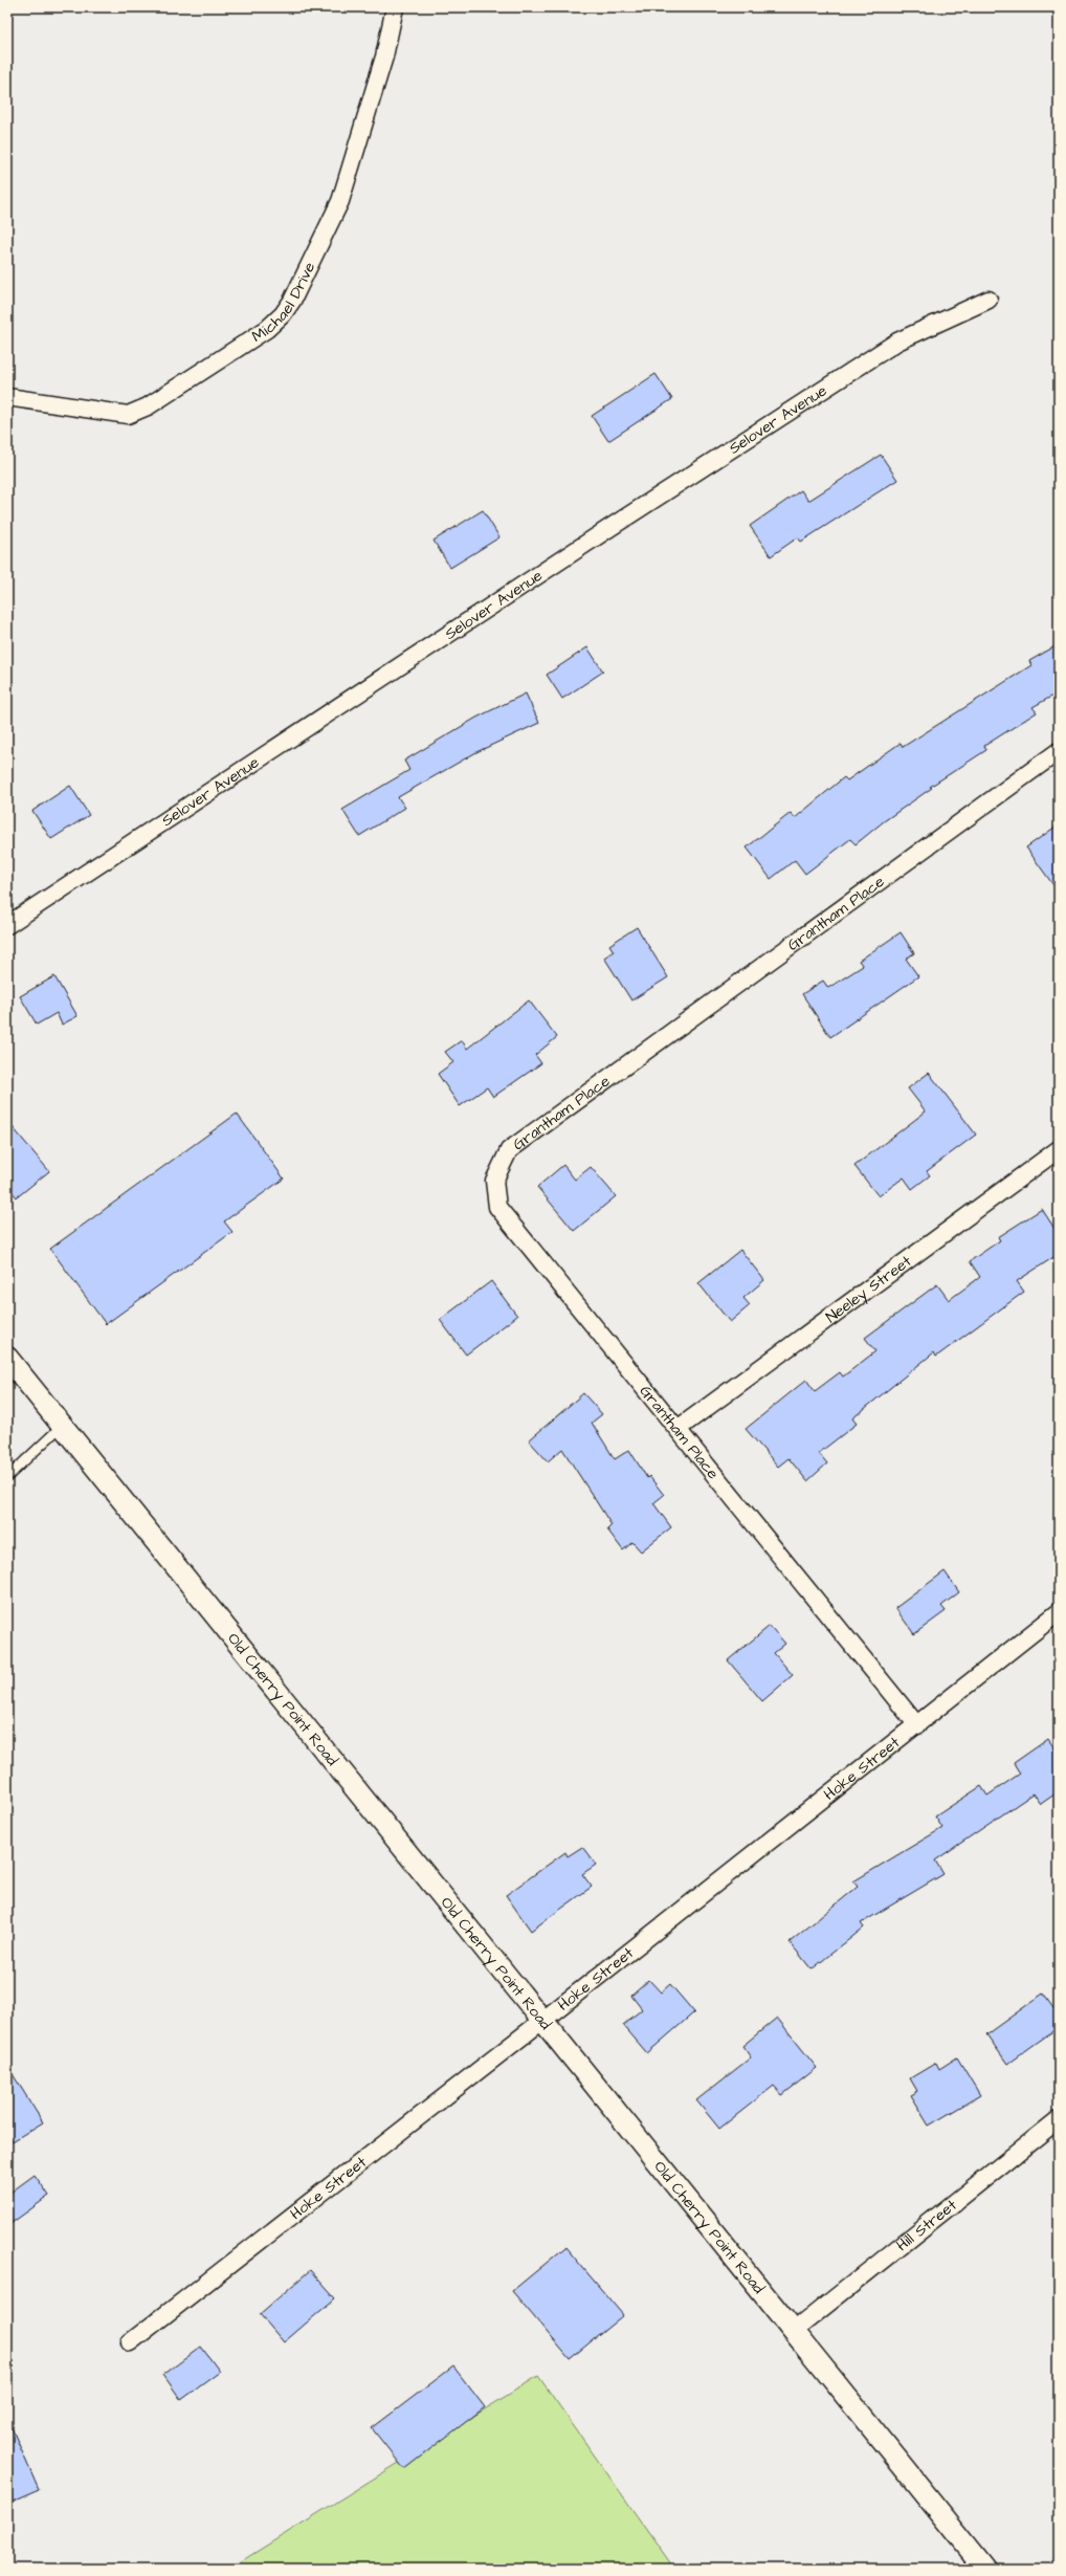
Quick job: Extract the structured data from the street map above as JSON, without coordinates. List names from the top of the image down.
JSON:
{
  "streets": {
    "street": [
      "Michael Drive",
      "Selover Avenue",
      "Grantham Place",
      "Neeley Street",
      "Old Cherry Point Road",
      "Hoke Street",
      "Hill Street"
    ]
  },
  "crossings": [
    ["Grantham Place", "Neeley Street"],
    ["Grantham Place", "Hoke Street"],
    ["Old Cherry Point Road", "Hoke Street"],
    ["Old Cherry Point Road", "Hill Street"]
  ]
}
